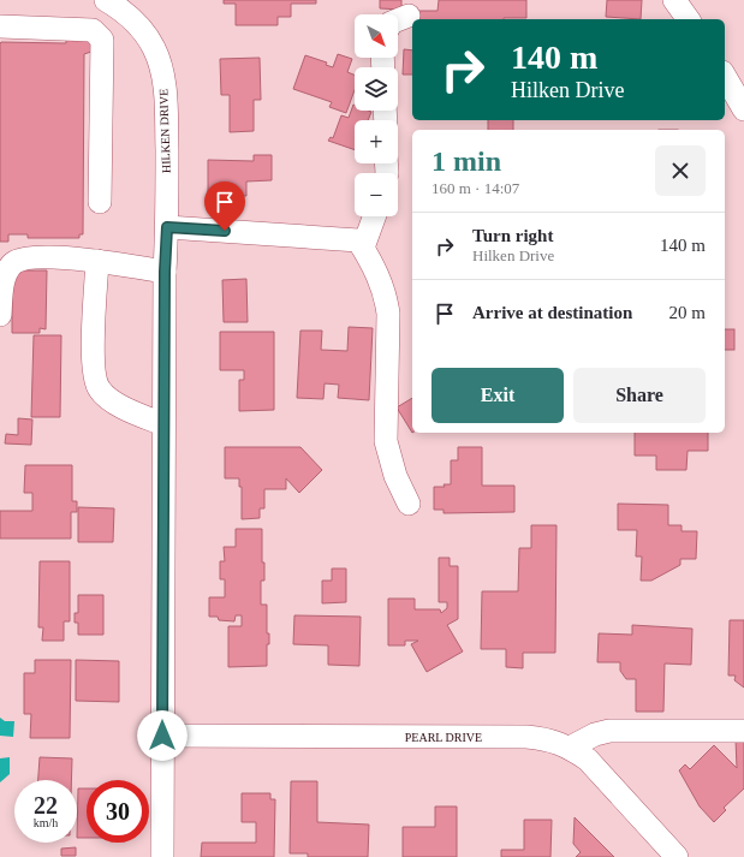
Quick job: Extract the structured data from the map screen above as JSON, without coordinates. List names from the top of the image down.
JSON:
{
  "streets": {
    "street": ["HILKEN DRIVE", "PEARL DRIVE"]
  },
  "crossings": [
    ["HILKEN DRIVE", "PEARL DRIVE"]
  ],
  "north": "bottom right",
  "page": {
    "map_buttons": ["+", "−"],
    "turn": ["140 m", "Hilken Drive"],
    "heading": ["1 min", "160 m · 14:07"],
    "list": [
      {
        "name": "Turn right",
        "note": "Hilken Drive",
        "value": "140 m"
      },
      {
        "name": "Arrive at destination",
        "value": "20 m"
      }
    ],
    "buttons": ["Exit", "Share"],
    "speed": "22 km/h",
    "limit": "30"
  }
}
